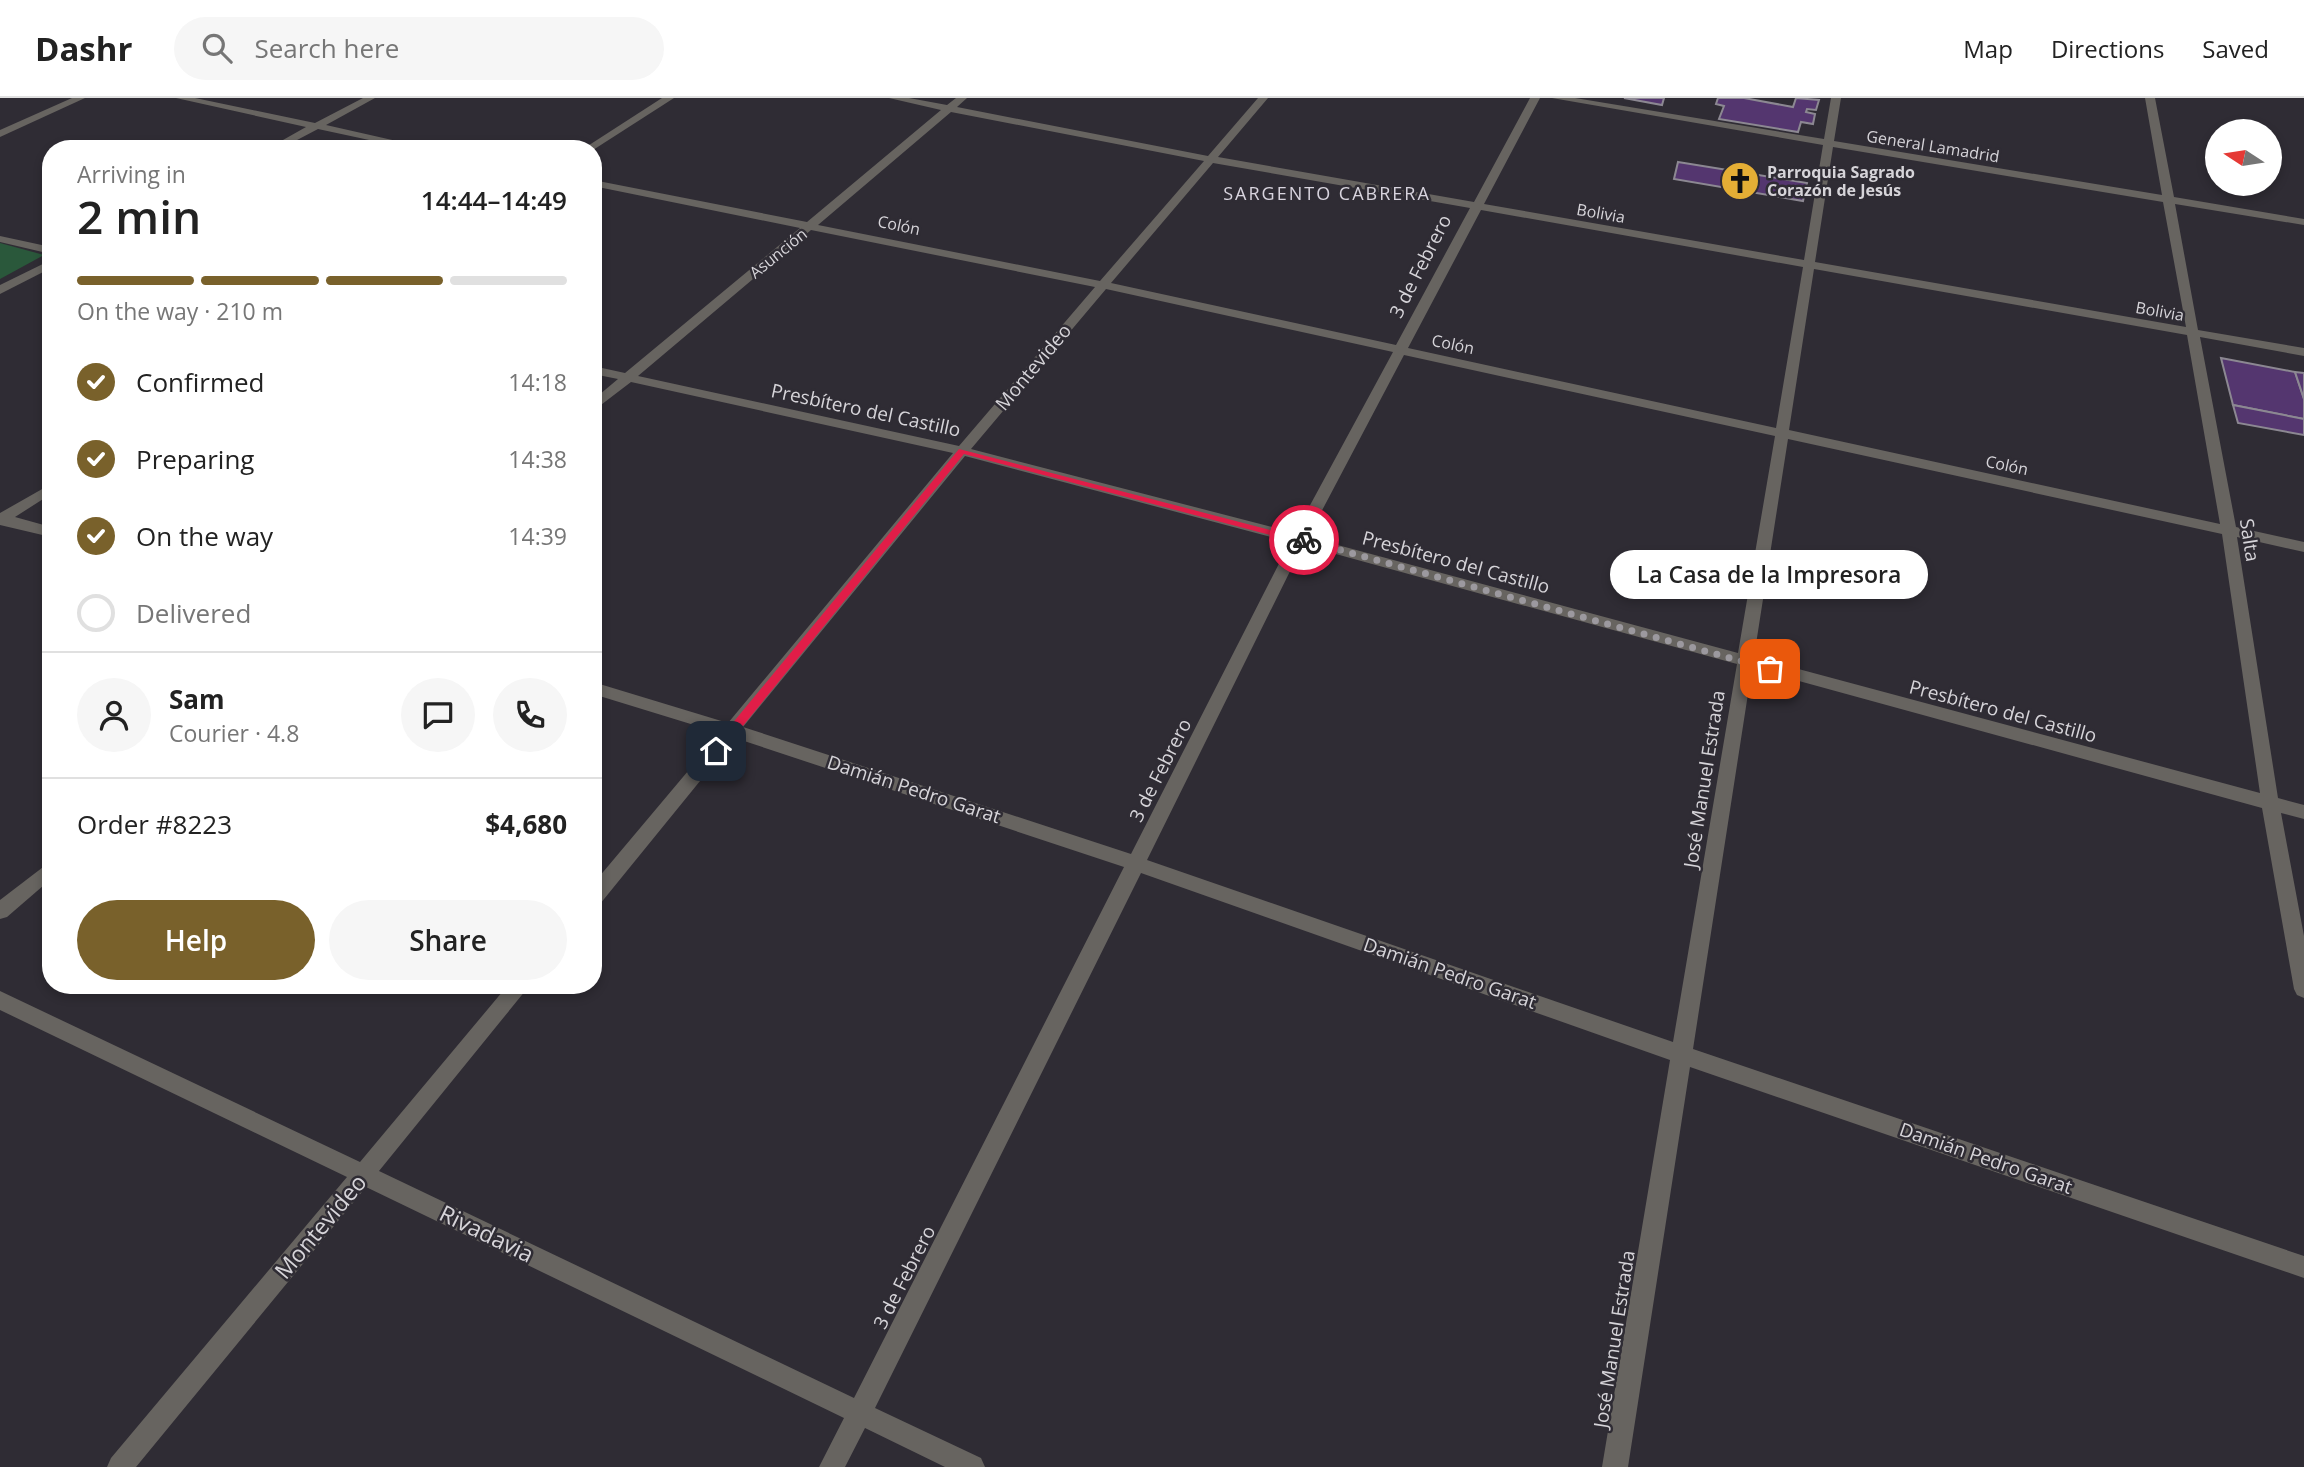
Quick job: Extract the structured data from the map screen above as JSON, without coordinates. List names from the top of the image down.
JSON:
{
  "streets": {
    "street": [
      "General Lamadrid",
      "Bolivia",
      "Colón",
      "Asunción",
      "3 de Febrero",
      "Montevideo",
      "Presbítero del Castillo",
      "Salta",
      "José Manuel Estrada",
      "Damián Pedro Garat",
      "Rivadavia"
    ]
  },
  "crossings": [
    ["General Lamadrid", "Salta"],
    ["General Lamadrid", "José Manuel Estrada"],
    ["Bolivia", "Asunción"],
    ["Bolivia", "3 de Febrero"],
    ["Bolivia", "Montevideo"],
    ["Bolivia", "Salta"],
    ["Bolivia", "José Manuel Estrada"],
    ["Colón", "Asunción"],
    ["Colón", "3 de Febrero"],
    ["Colón", "Montevideo"],
    ["Colón", "Salta"],
    ["Colón", "José Manuel Estrada"],
    ["Asunción", "Presbítero del Castillo"],
    ["3 de Febrero", "Presbítero del Castillo"],
    ["3 de Febrero", "Damián Pedro Garat"],
    ["3 de Febrero", "Rivadavia"],
    ["Montevideo", "Presbítero del Castillo"],
    ["Montevideo", "Damián Pedro Garat"],
    ["Montevideo", "Rivadavia"],
    ["Presbítero del Castillo", "Salta"],
    ["Presbítero del Castillo", "José Manuel Estrada"],
    ["José Manuel Estrada", "Damián Pedro Garat"]
  ],
  "districts": ["SARGENTO CABRERA"],
  "places": {
    "church": ["Parroquia Sagrado Corazón de Jesús"],
    "other": ["La Casa de la Impresora"]
  },
  "north": "left",
  "page": {
    "header": "Dashr",
    "search": "Search here",
    "nav": ["Map", "Directions", "Saved"],
    "heading": ["2 min", "Arriving in", "14:44–14:49"],
    "panel": [
      "Sam",
      "Courier · 4.8",
      "Order #8223",
      "$4,680"
    ],
    "bar": "On the way · 210 m",
    "list": [
      ["Confirmed", "14:18"],
      ["Preparing", "14:38"],
      ["On the way", "14:39"],
      "Delivered"
    ],
    "bubble": "La Casa de la Impresora",
    "buttons": ["Help", "Share"]
  }
}
